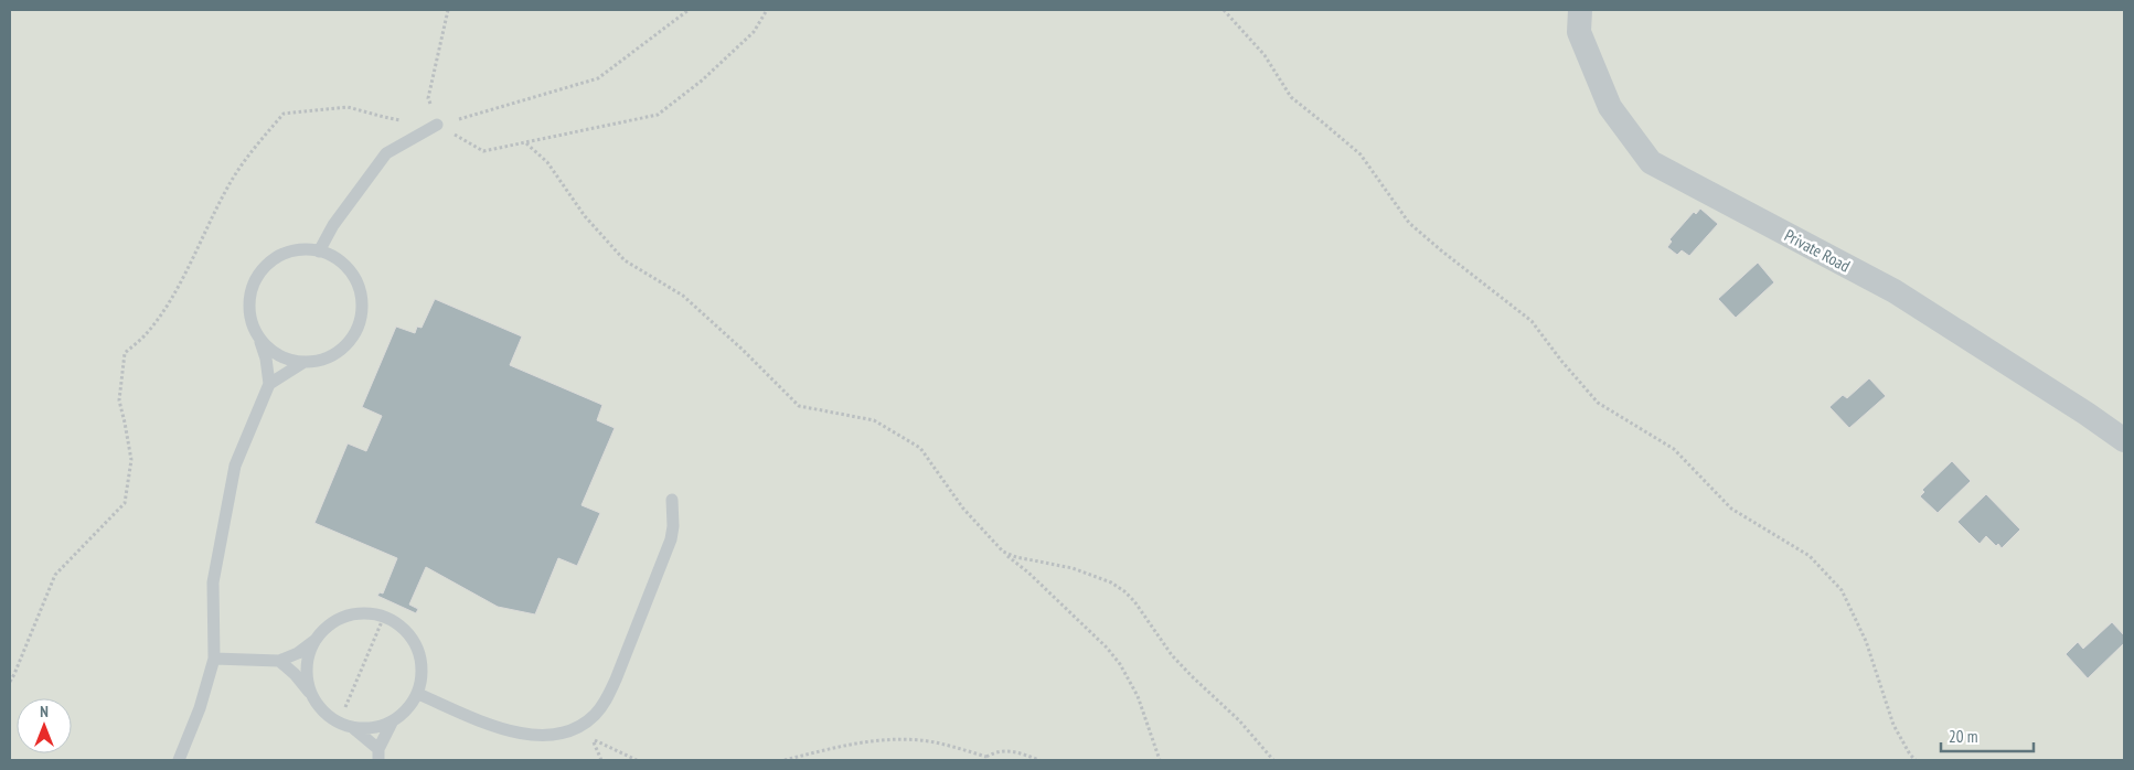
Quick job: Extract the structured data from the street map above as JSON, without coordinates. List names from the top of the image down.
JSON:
{
  "streets": {
    "street": ["Private Road"]
  },
  "scale_bar": "20 m",
  "north": "top"
}
